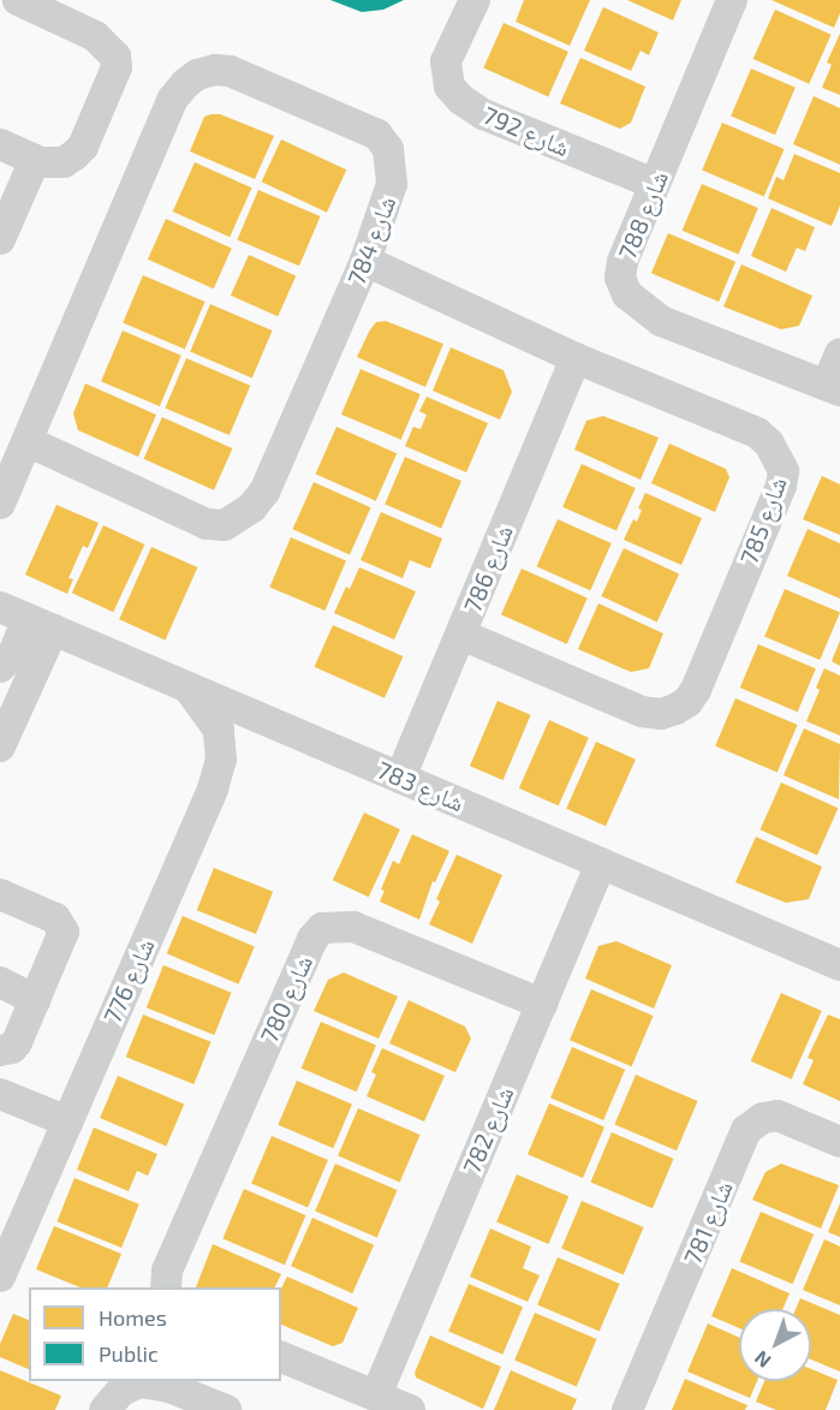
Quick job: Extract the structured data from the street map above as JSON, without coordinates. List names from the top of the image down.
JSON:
{
  "streets": {
    "street": [
      "شارع 792",
      "شارع 788",
      "شارع 784",
      "شارع 785",
      "شارع 786",
      "شارع 783",
      "شارع 776",
      "شارع 780",
      "شارع 782",
      "شارع 781"
    ]
  },
  "crossings": [
    ["شارع 792", "شارع 788"],
    ["شارع 784", "شارع 785"],
    ["شارع 785", "شارع 786"],
    ["شارع 786", "شارع 783"],
    ["شارع 783", "شارع 776"],
    ["شارع 783", "شارع 782"],
    ["شارع 780", "شارع 782"]
  ],
  "legend": ["Homes", "Public"],
  "north": "bottom left"
}
